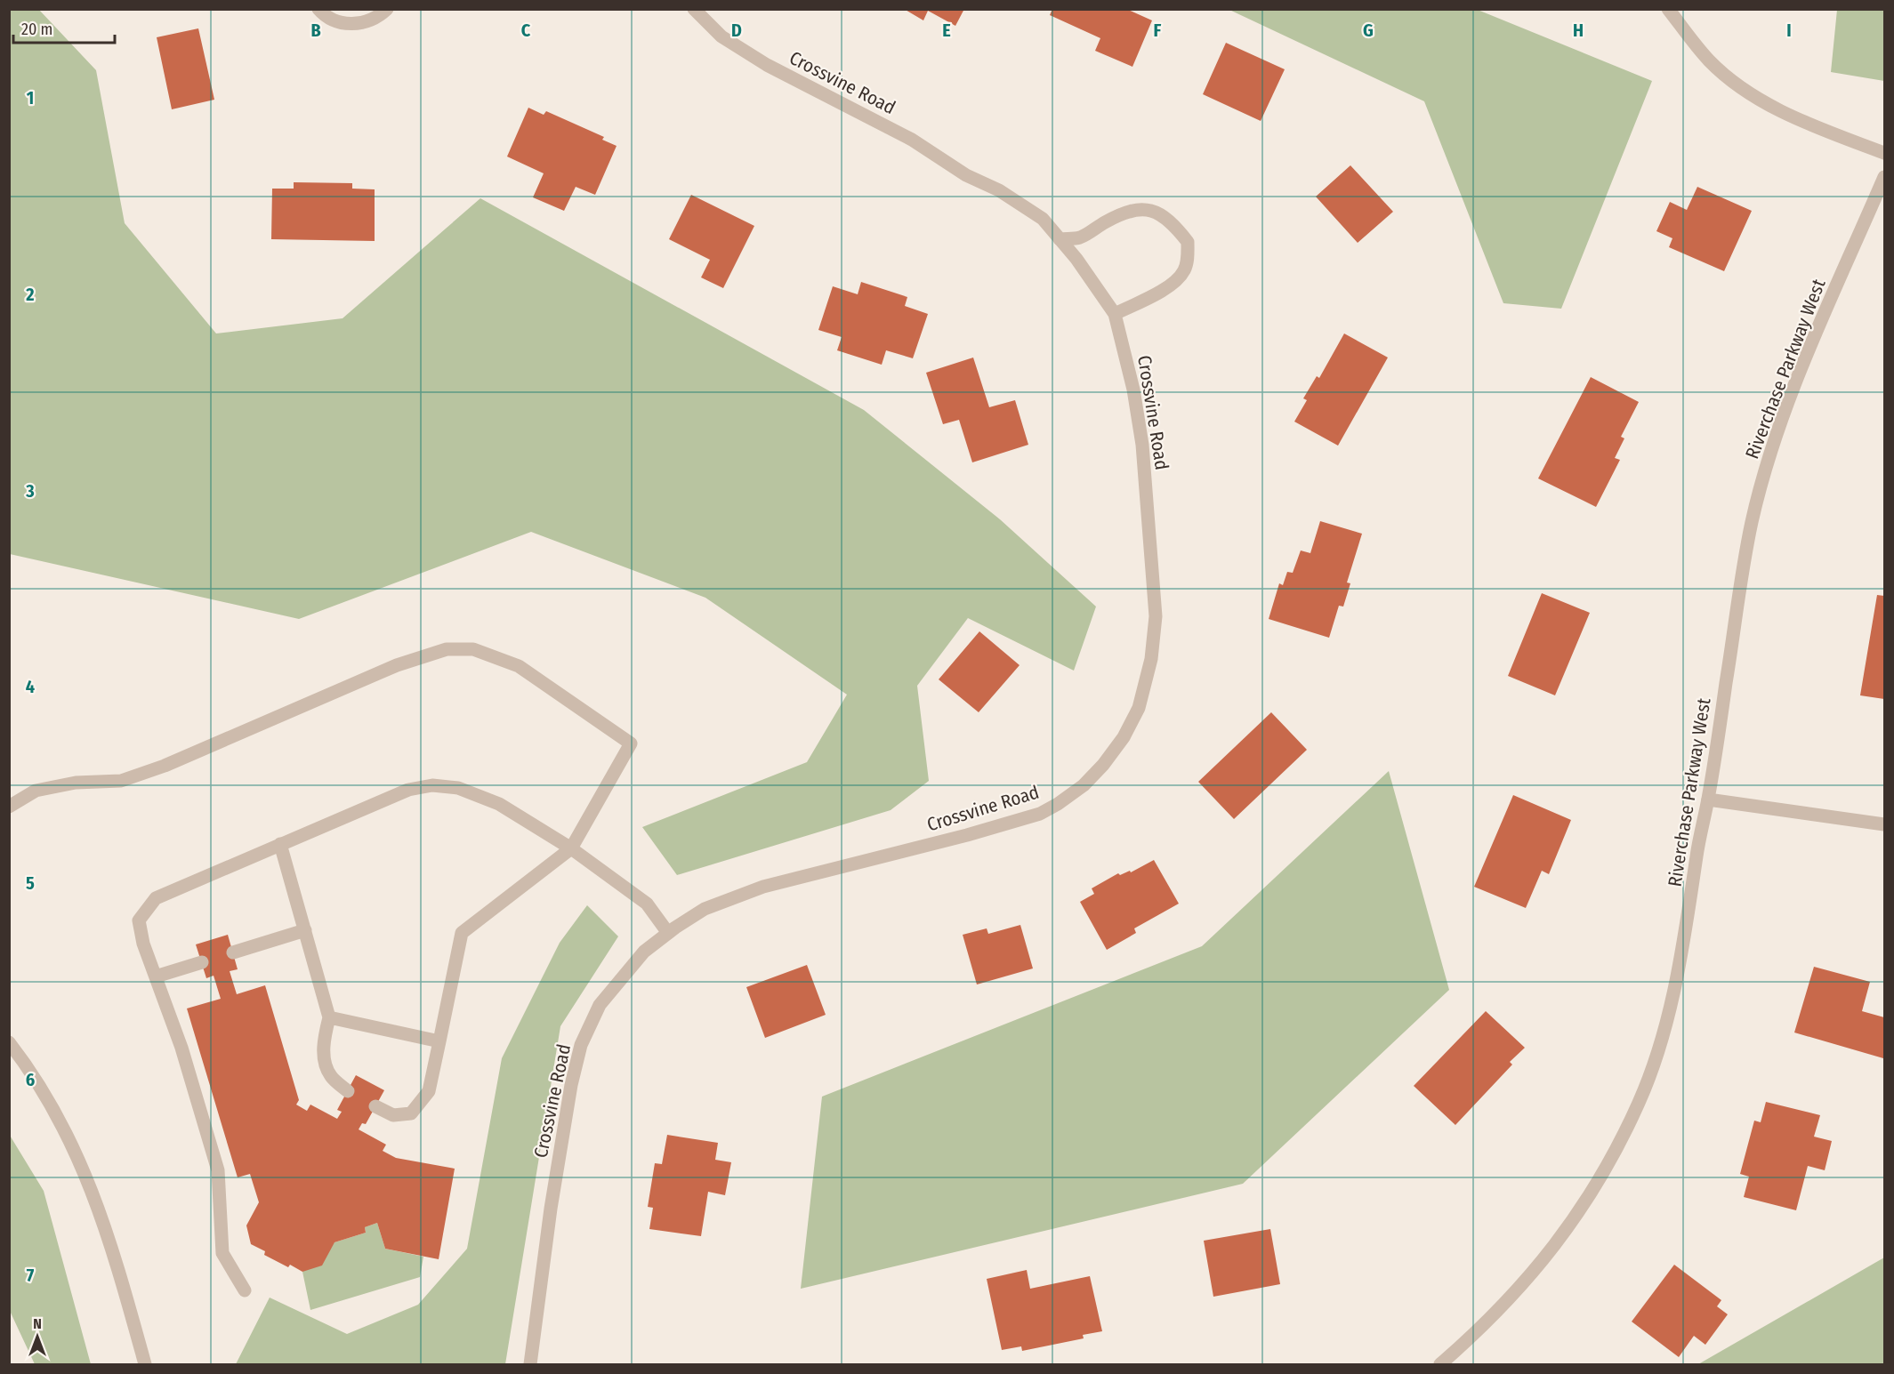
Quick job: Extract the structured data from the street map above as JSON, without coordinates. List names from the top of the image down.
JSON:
{
  "streets": {
    "street": ["Crossvine Road", "Riverchase Parkway West"]
  },
  "scale_bar": "20 m",
  "north": "top",
  "grid": {
    "columns": [
      "B",
      "C",
      "D",
      "E",
      "F",
      "G",
      "H",
      "I"
    ],
    "rows": [
      "1",
      "2",
      "3",
      "4",
      "5",
      "6",
      "7"
    ]
  }
}
